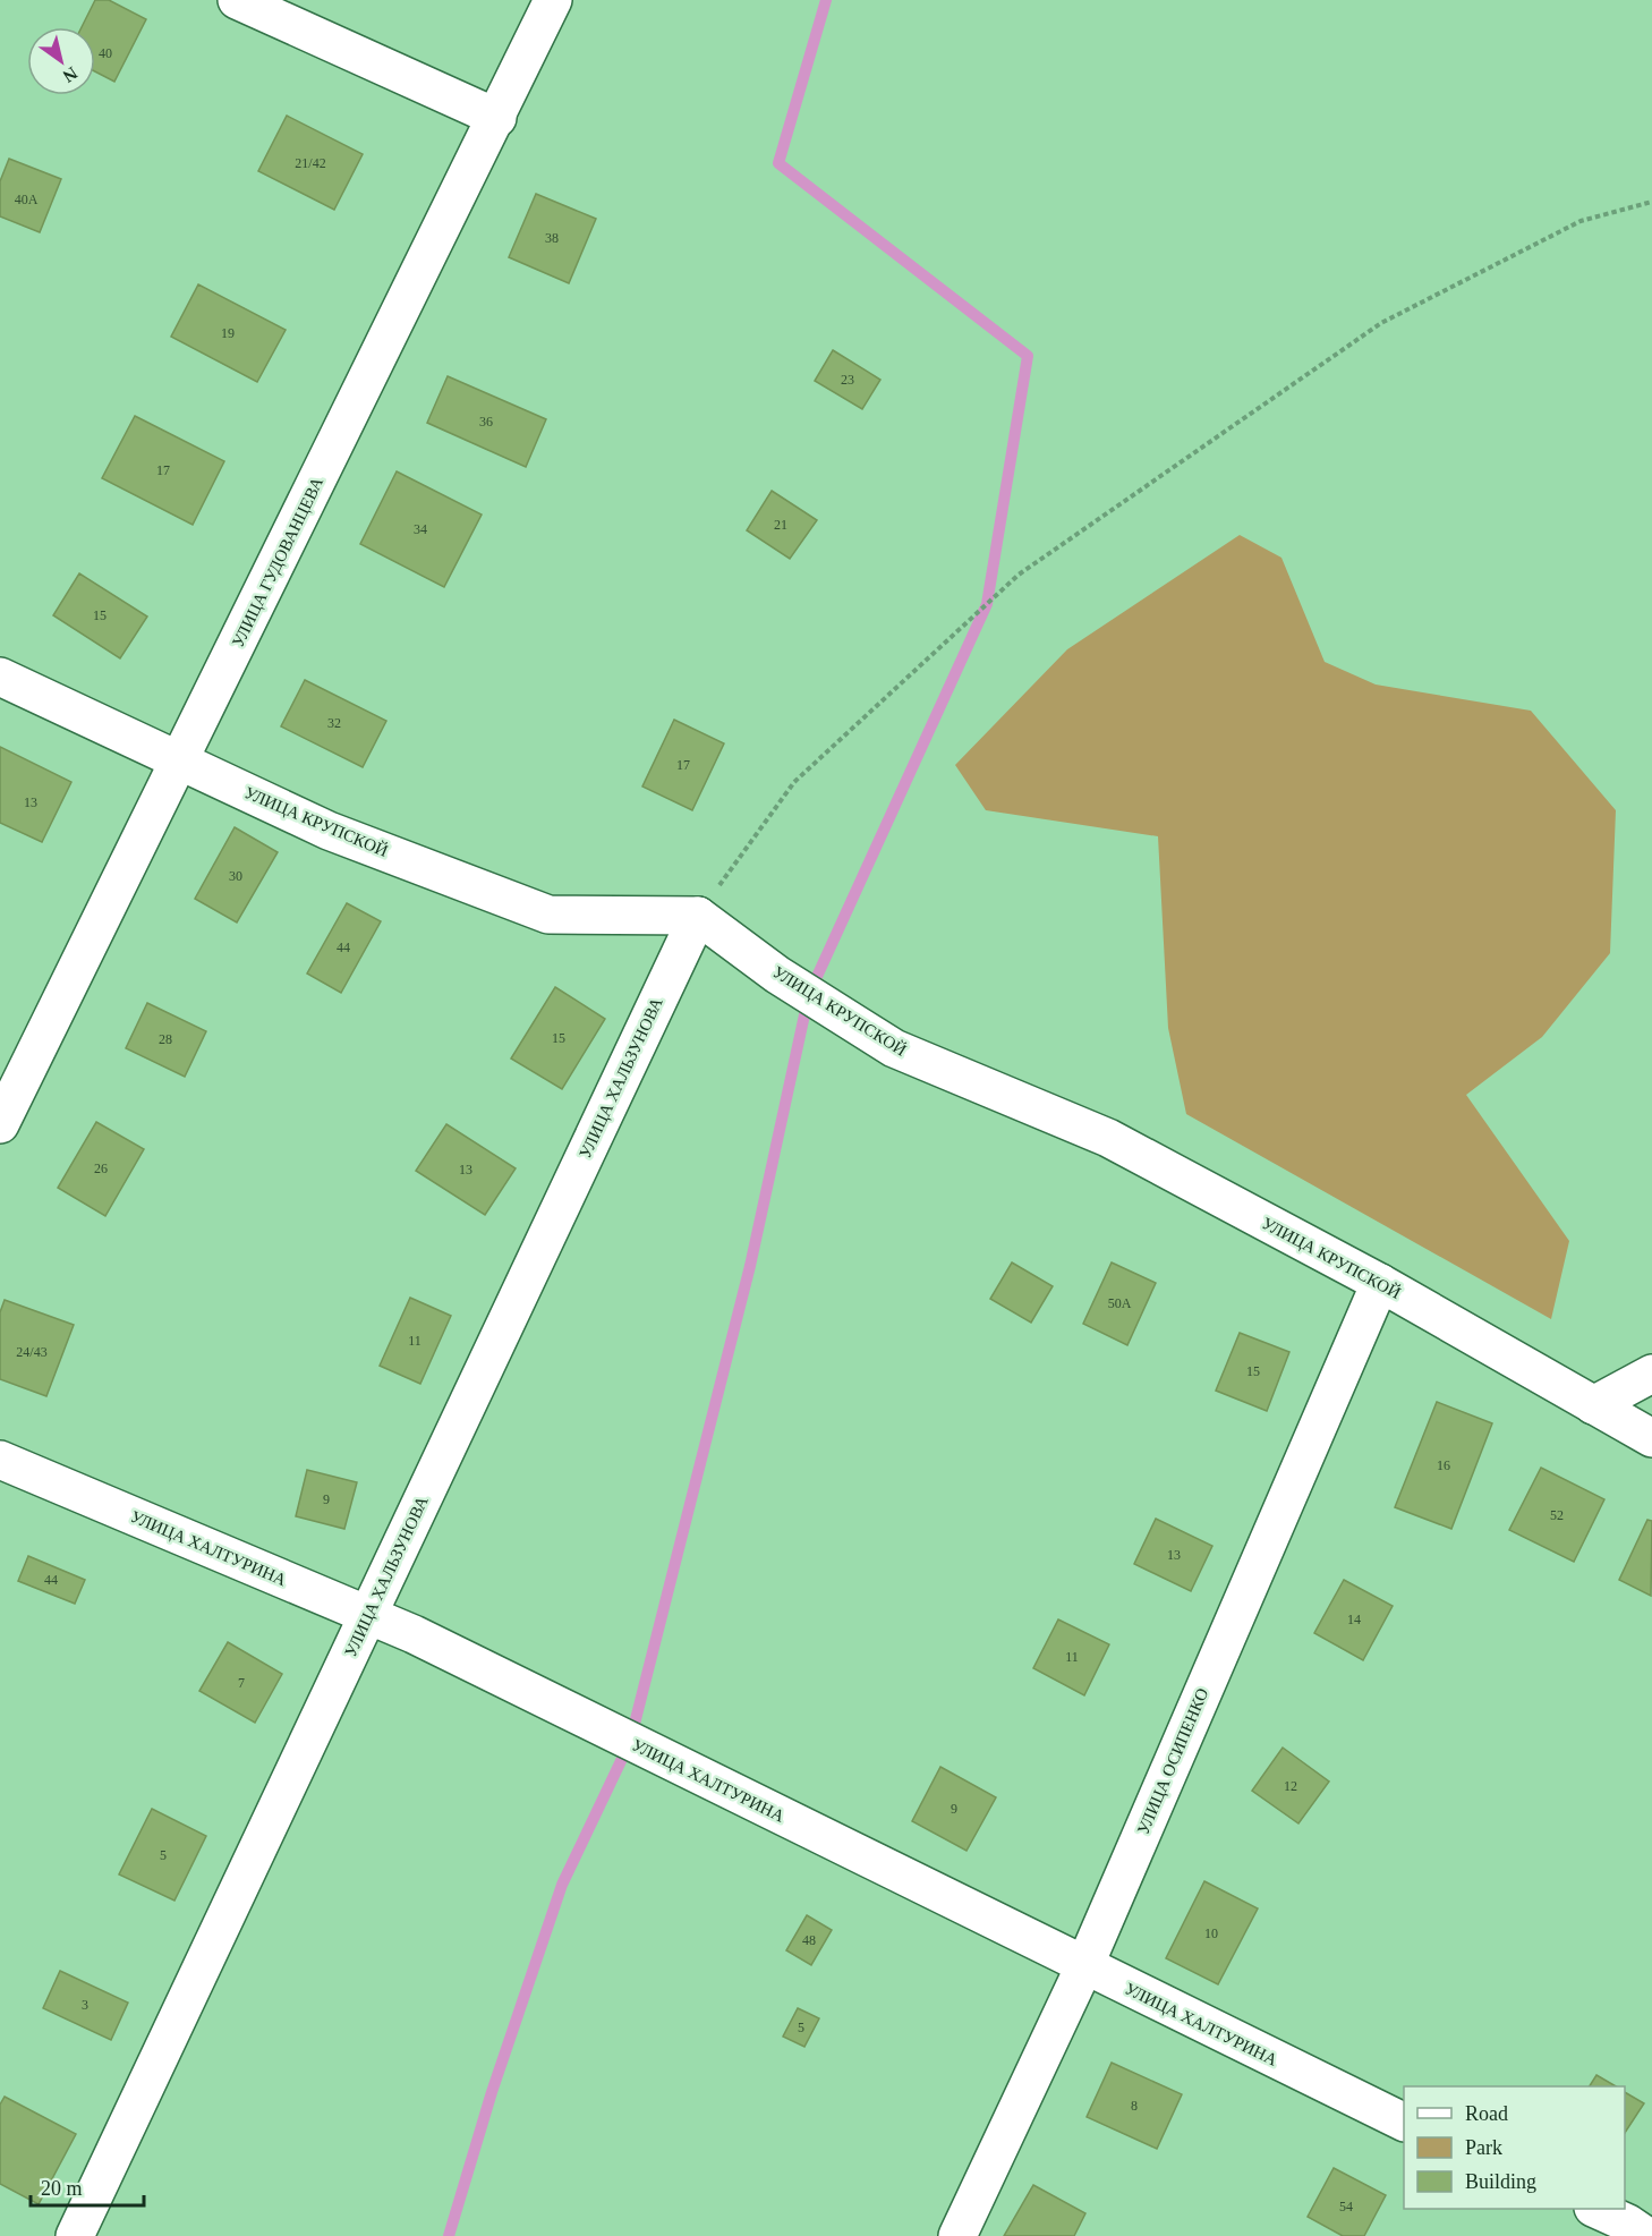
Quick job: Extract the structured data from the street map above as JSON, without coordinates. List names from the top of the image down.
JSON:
{
  "streets": {
    "street": [
      "УЛИЦА ГУДОВАНЦЕВА",
      "УЛИЦА КРУПСКОЙ",
      "УЛИЦА ХАЛЬЗУНОВА",
      "УЛИЦА ХАЛТУРИНА",
      "УЛИЦА ОСИПЕНКО"
    ]
  },
  "crossings": [
    ["УЛИЦА ГУДОВАНЦЕВА", "УЛИЦА КРУПСКОЙ"],
    ["УЛИЦА КРУПСКОЙ", "УЛИЦА ХАЛЬЗУНОВА"],
    ["УЛИЦА КРУПСКОЙ", "УЛИЦА ОСИПЕНКО"],
    ["УЛИЦА ХАЛЬЗУНОВА", "УЛИЦА ХАЛТУРИНА"],
    ["УЛИЦА ХАЛТУРИНА", "УЛИЦА ОСИПЕНКО"]
  ],
  "house_numbers": [
    "40",
    "21/42",
    "40А",
    "38",
    "19",
    "23",
    "36",
    "17",
    "21",
    "34",
    "15",
    "32",
    "17",
    "13",
    "30",
    "44",
    "15",
    "28",
    "26",
    "13",
    "50А",
    "11",
    "24/43",
    "15",
    "16",
    "9",
    "52",
    "13",
    "44",
    "14",
    "11",
    "7",
    "12",
    "9",
    "5",
    "10",
    "48",
    "3",
    "5",
    "8",
    "54"
  ],
  "legend": ["Road", "Park", "Building"],
  "scale_bar": "20 m",
  "north": "bottom right"
}
